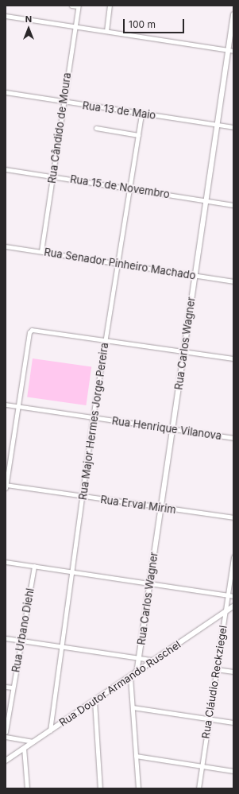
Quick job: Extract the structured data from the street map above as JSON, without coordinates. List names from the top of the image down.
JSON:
{
  "streets": {
    "main road": ["Rua Carlos Wagner", "Rua Doutor Armando Ruschel"],
    "street": [
      "Rua 13 de Maio",
      "Rua Cândido de Moura",
      "Rua 15 de Novembro",
      "Rua Senador Pinheiro Machado",
      "Rua Major Hermes Jorge Pereira",
      "Rua Henrique Vilanova",
      "Rua Erval Mirim",
      "Rua Urbano Diehl",
      "Rua Cláudio Reckziegel"
    ]
  },
  "crossings": [
    ["Rua 13 de Maio", "Rua Cândido de Moura"],
    ["Rua 13 de Maio", "Rua Carlos Wagner"],
    ["Rua 13 de Maio", "Rua Major Hermes Jorge Pereira"],
    ["Rua Cândido de Moura", "Rua 15 de Novembro"],
    ["Rua Cândido de Moura", "Rua Senador Pinheiro Machado"],
    ["Rua 15 de Novembro", "Rua Carlos Wagner"],
    ["Rua 15 de Novembro", "Rua Major Hermes Jorge Pereira"],
    ["Rua Senador Pinheiro Machado", "Rua Carlos Wagner"],
    ["Rua Senador Pinheiro Machado", "Rua Major Hermes Jorge Pereira"],
    ["Rua Carlos Wagner", "Rua Henrique Vilanova"],
    ["Rua Carlos Wagner", "Rua Erval Mirim"],
    ["Rua Carlos Wagner", "Rua Doutor Armando Ruschel"],
    ["Rua Major Hermes Jorge Pereira", "Rua Henrique Vilanova"],
    ["Rua Major Hermes Jorge Pereira", "Rua Erval Mirim"],
    ["Rua Major Hermes Jorge Pereira", "Rua Doutor Armando Ruschel"],
    ["Rua Cláudio Reckziegel", "Rua Doutor Armando Ruschel"]
  ],
  "scale_bar": "100 m",
  "north": "top"
}
